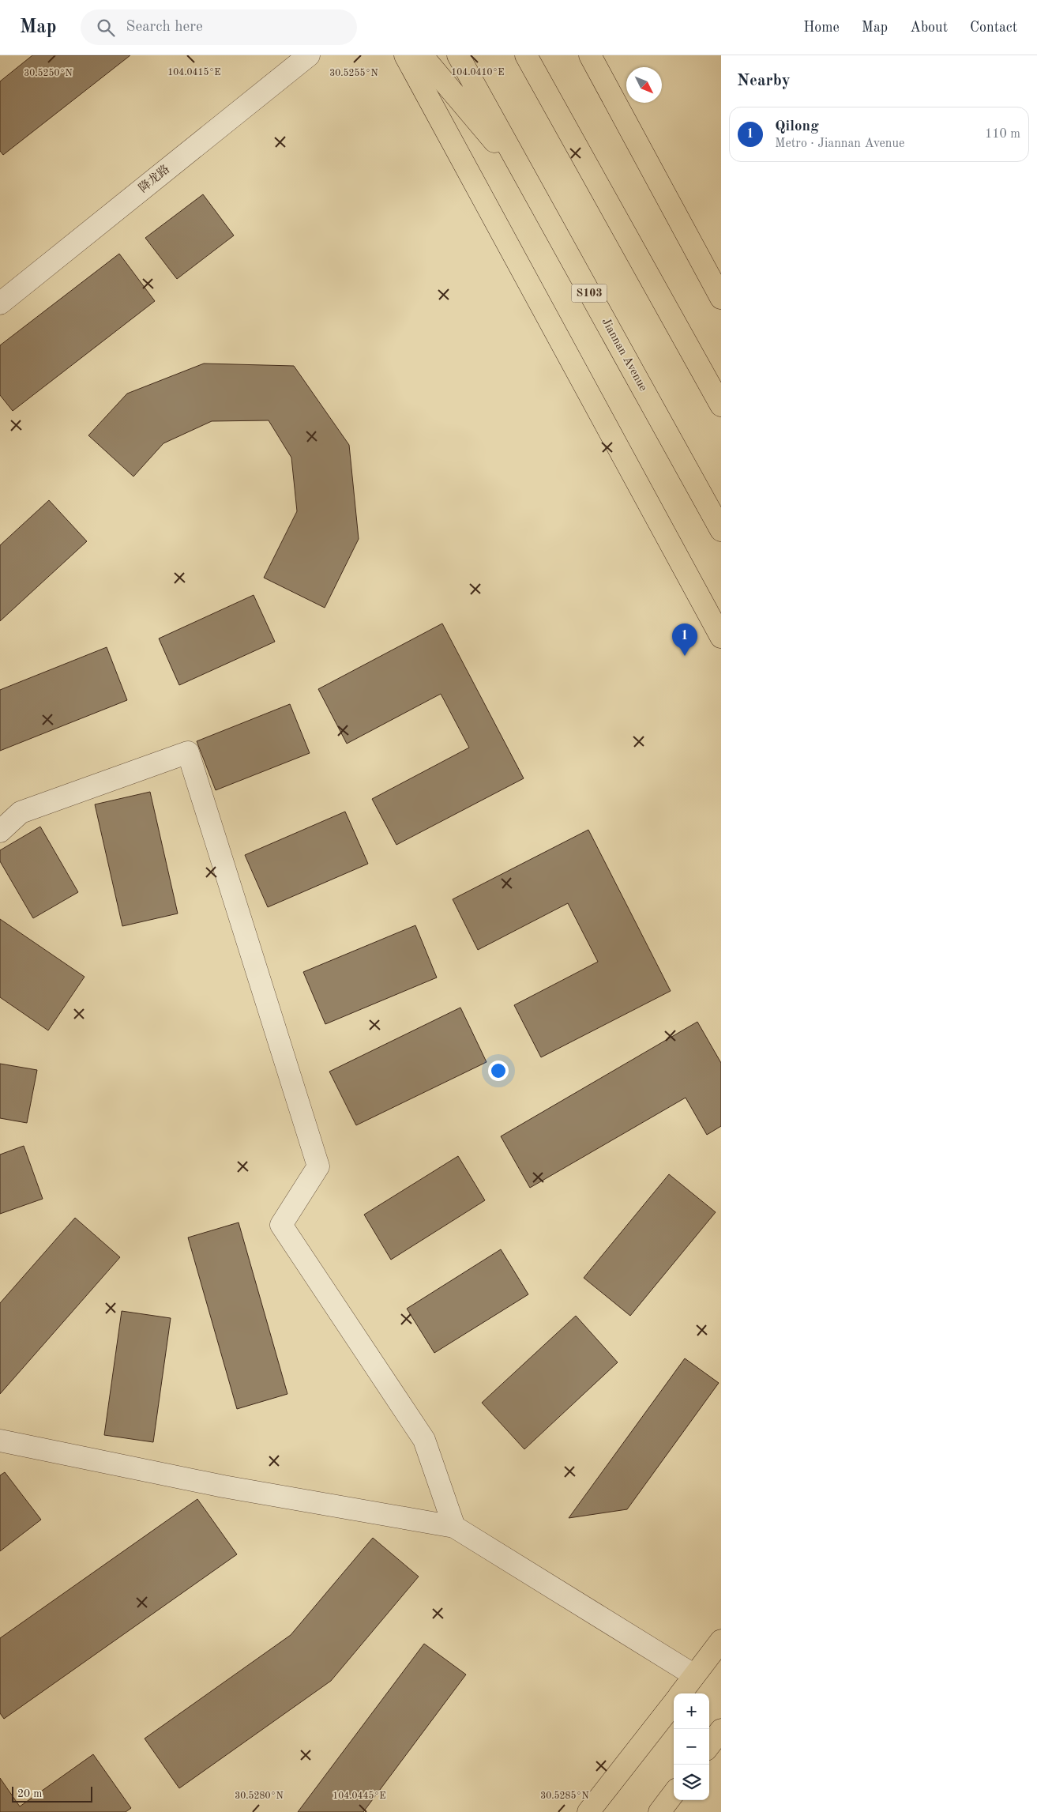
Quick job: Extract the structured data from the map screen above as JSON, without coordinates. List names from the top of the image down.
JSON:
{
  "streets": {
    "main road": ["S103", "Jiannan Avenue"],
    "street": ["降龙路"]
  },
  "scale_bar": "20 m",
  "north": "bottom right",
  "page": {
    "header": "Map",
    "search": "Search here",
    "nav": [
      "Home",
      "Map",
      "About",
      "Contact"
    ],
    "heading": "Nearby",
    "list": [
      {
        "mark": "1",
        "name": "Qilong",
        "note": "Metro · Jiannan Avenue",
        "value": "110 m"
      }
    ],
    "pins": "1",
    "map_buttons": ["+", "−"],
    "scale": "20 m"
  },
  "coordinates": [
    "104.0410°E",
    "104.0415°E",
    "30.5250°N",
    "30.5255°N",
    "30.5280°N",
    "30.5285°N",
    "104.0445°E"
  ]
}
